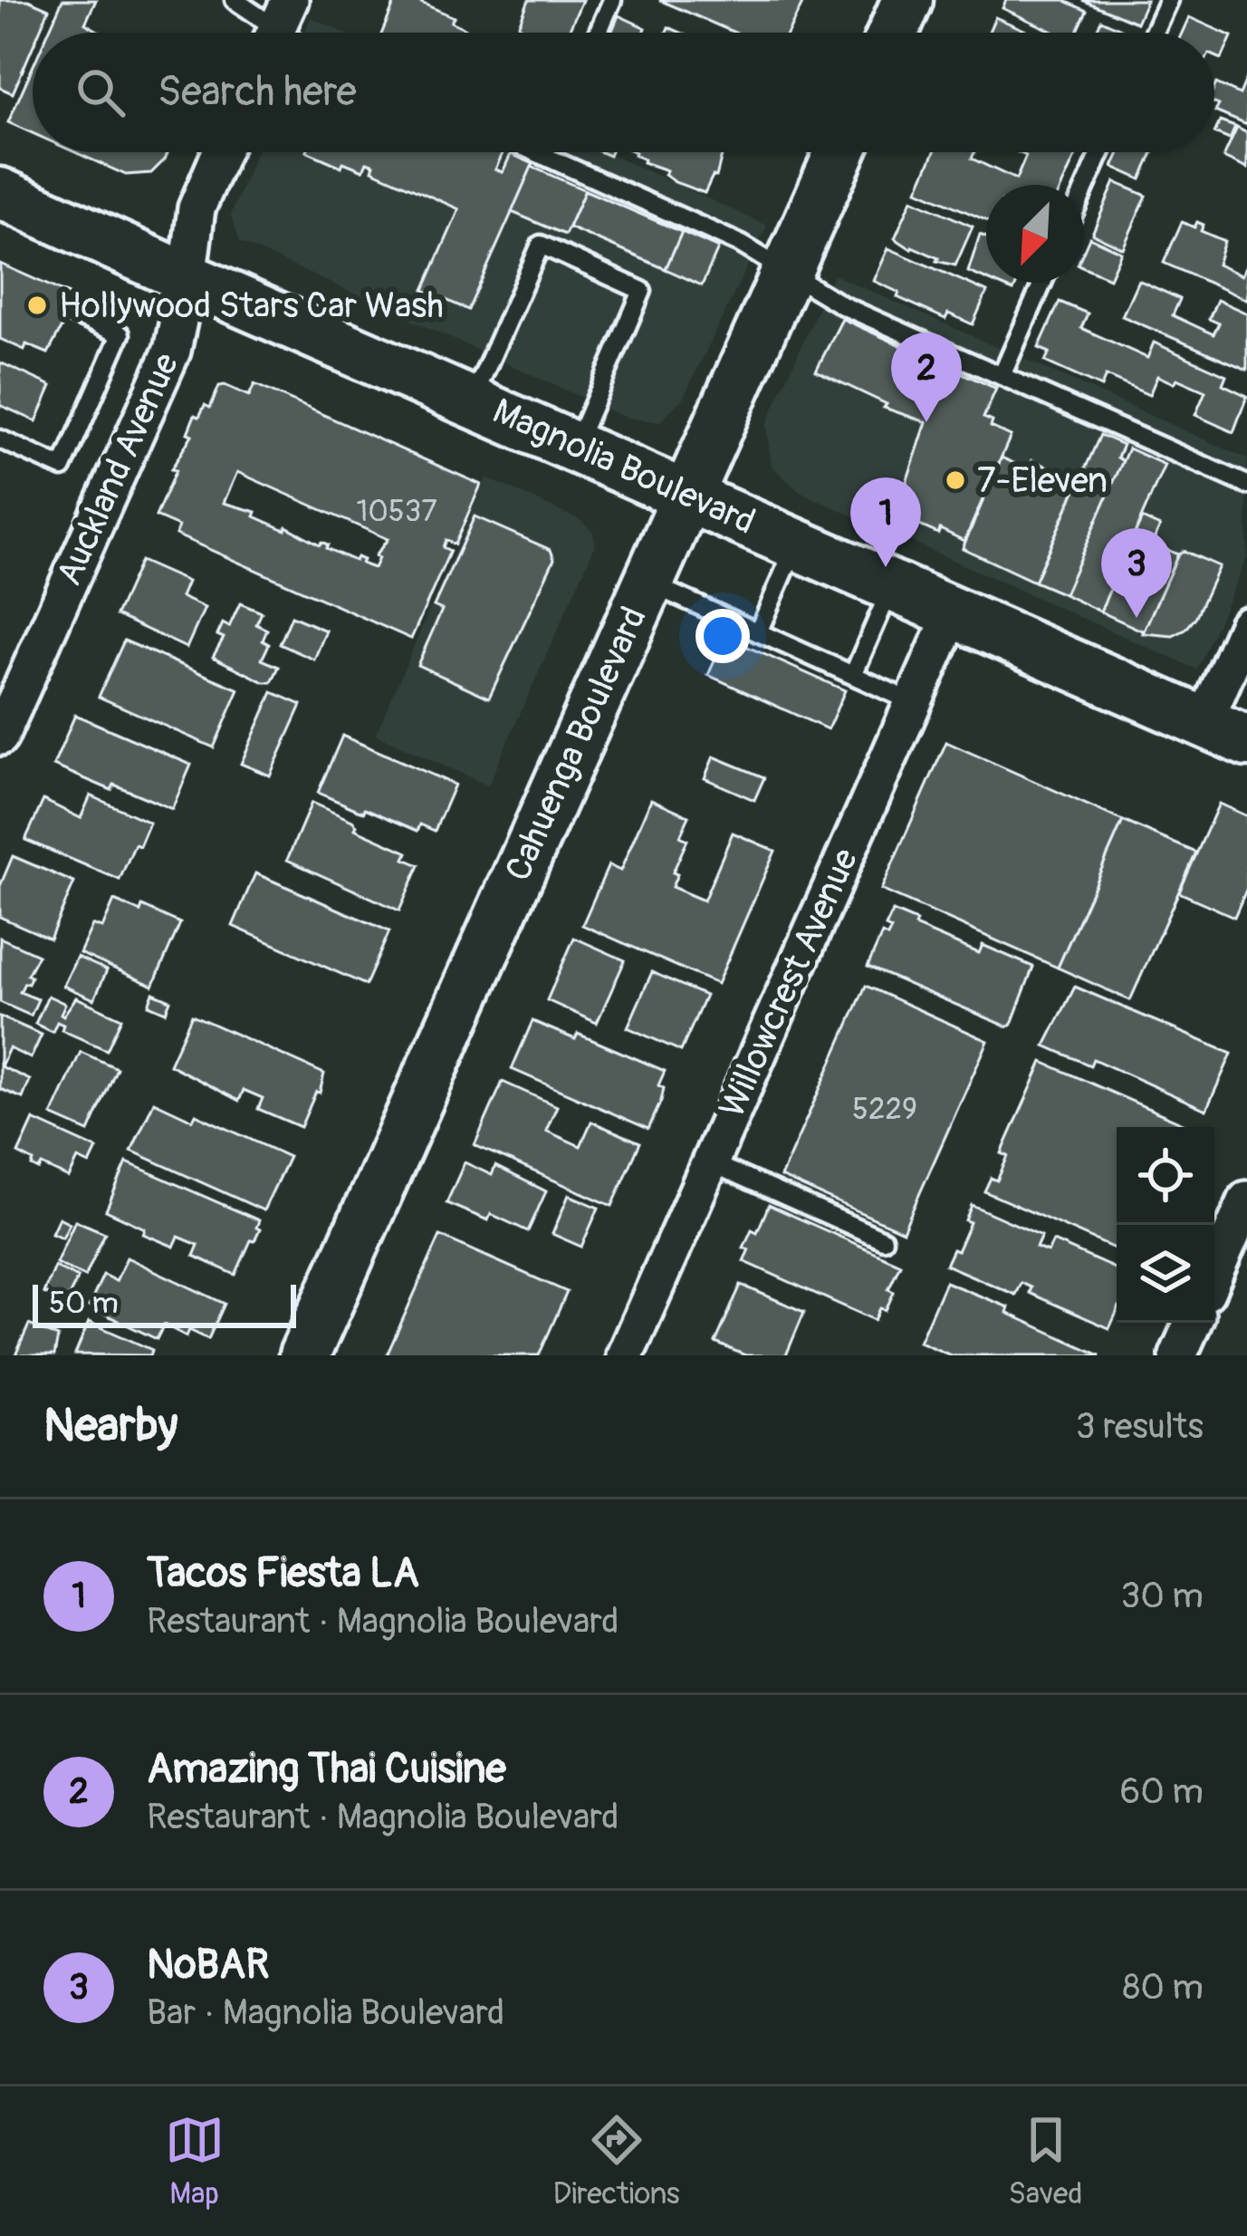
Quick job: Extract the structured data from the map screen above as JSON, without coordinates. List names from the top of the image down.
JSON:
{
  "streets": {
    "main road": ["Magnolia Boulevard", "Cahuenga Boulevard"],
    "street": ["Auckland Avenue", "Willowcrest Avenue"]
  },
  "crossings": [
    ["Magnolia Boulevard", "Auckland Avenue"],
    ["Magnolia Boulevard", "Cahuenga Boulevard"],
    ["Magnolia Boulevard", "Willowcrest Avenue"]
  ],
  "places": ["Hollywood Stars Car Wash", "7-Eleven"],
  "house_numbers": ["10537", "5229"],
  "scale_bar": "50 m",
  "north": "bottom left",
  "page": {
    "search": "Search here",
    "pins": ["2", "1", "3"],
    "scale": "50 m",
    "heading": ["Nearby", "3 results"],
    "list": [
      {
        "mark": "1",
        "name": "Tacos Fiesta LA",
        "note": "Restaurant · Magnolia Boulevard",
        "value": "30 m"
      },
      {
        "mark": "2",
        "name": "Amazing Thai Cuisine",
        "note": "Restaurant · Magnolia Boulevard",
        "value": "60 m"
      },
      {
        "mark": "3",
        "name": "NoBAR",
        "note": "Bar · Magnolia Boulevard",
        "value": "80 m"
      }
    ],
    "nav": ["Map", "Directions", "Saved"]
  }
}
